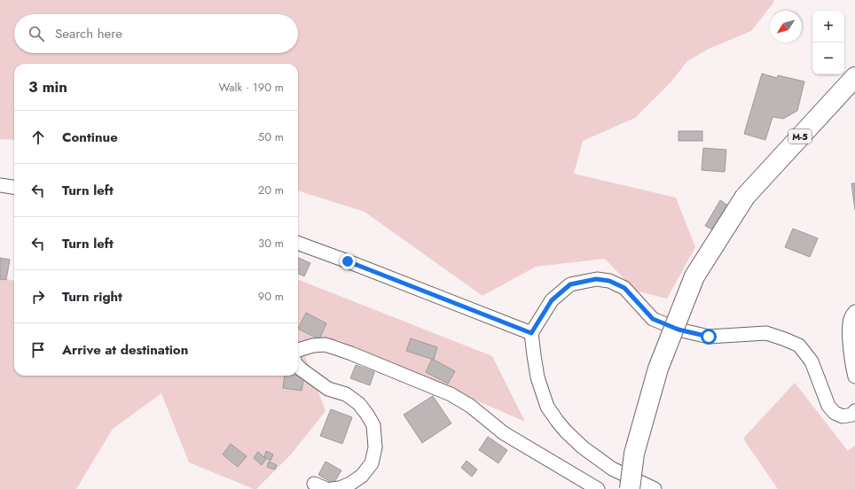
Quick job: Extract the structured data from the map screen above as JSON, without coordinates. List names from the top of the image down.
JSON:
{
  "streets": {
    "main road": ["M-5"]
  },
  "north": "bottom left",
  "page": {
    "map_buttons": ["+", "−"],
    "search": "Search here",
    "heading": ["3 min", "Walk · 190 m"],
    "list": [
      ["Continue", "50 m"],
      ["Turn left", "20 m"],
      ["Turn left", "30 m"],
      ["Turn right", "90 m"],
      "Arrive at destination"
    ]
  }
}
